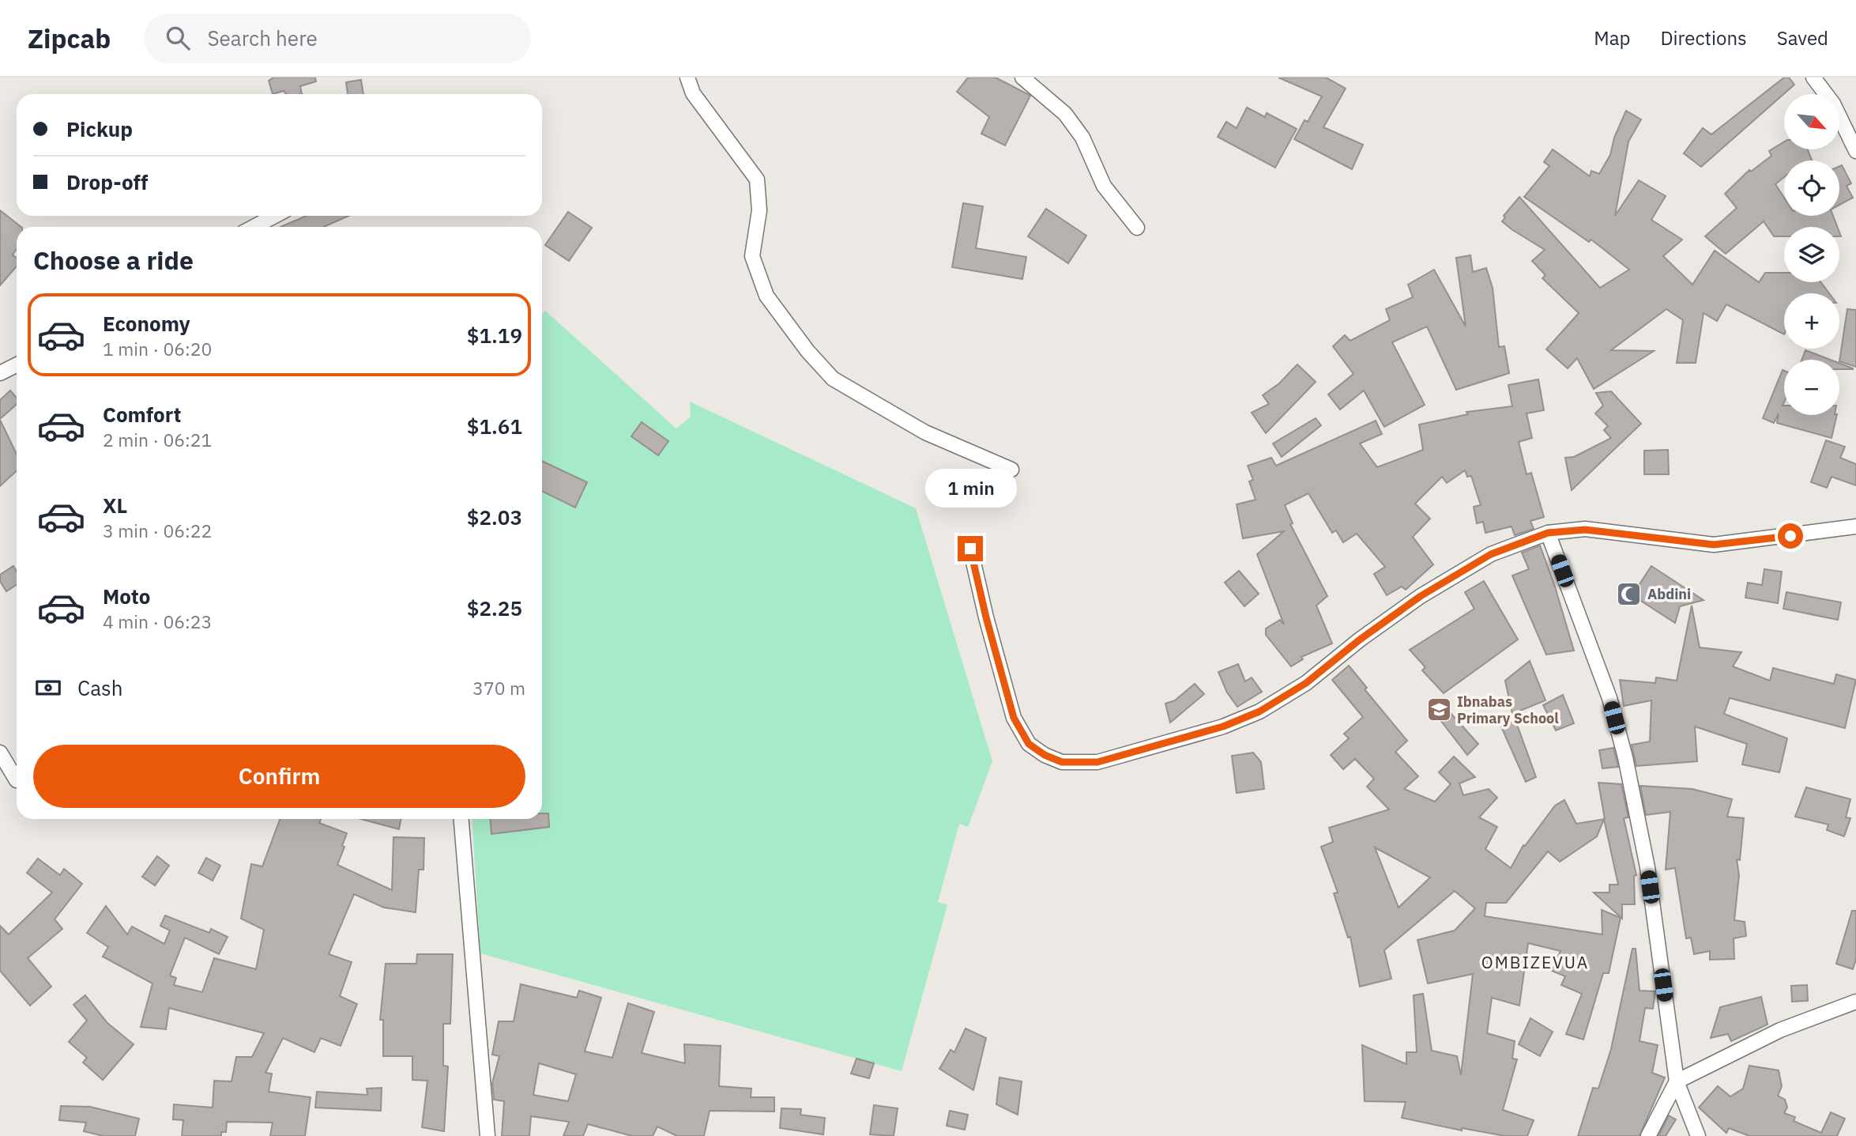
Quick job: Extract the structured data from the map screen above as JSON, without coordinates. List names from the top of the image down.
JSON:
{
  "districts": ["OMBIZEVUA"],
  "places": {
    "mosque": ["Abdini"],
    "school or university": ["Ibnabas Primary School"]
  },
  "north": "bottom right",
  "page": {
    "header": "Zipcab",
    "search": "Search here",
    "nav": ["Map", "Directions", "Saved"],
    "map_buttons": ["+", "−"],
    "banner": ["Pickup", "Drop-off"],
    "heading": "Choose a ride",
    "list": [
      {
        "name": "Economy",
        "note": "1 min · 06:20",
        "value": "$1.19"
      },
      {
        "name": "Comfort",
        "note": "2 min · 06:21",
        "value": "$1.61"
      },
      {
        "name": "XL",
        "note": "3 min · 06:22",
        "value": "$2.03"
      },
      {
        "name": "Moto",
        "note": "4 min · 06:23",
        "value": "$2.25"
      }
    ],
    "bubble": "1 min",
    "pay": ["Cash", "370 m"],
    "buttons": "Confirm"
  }
}
